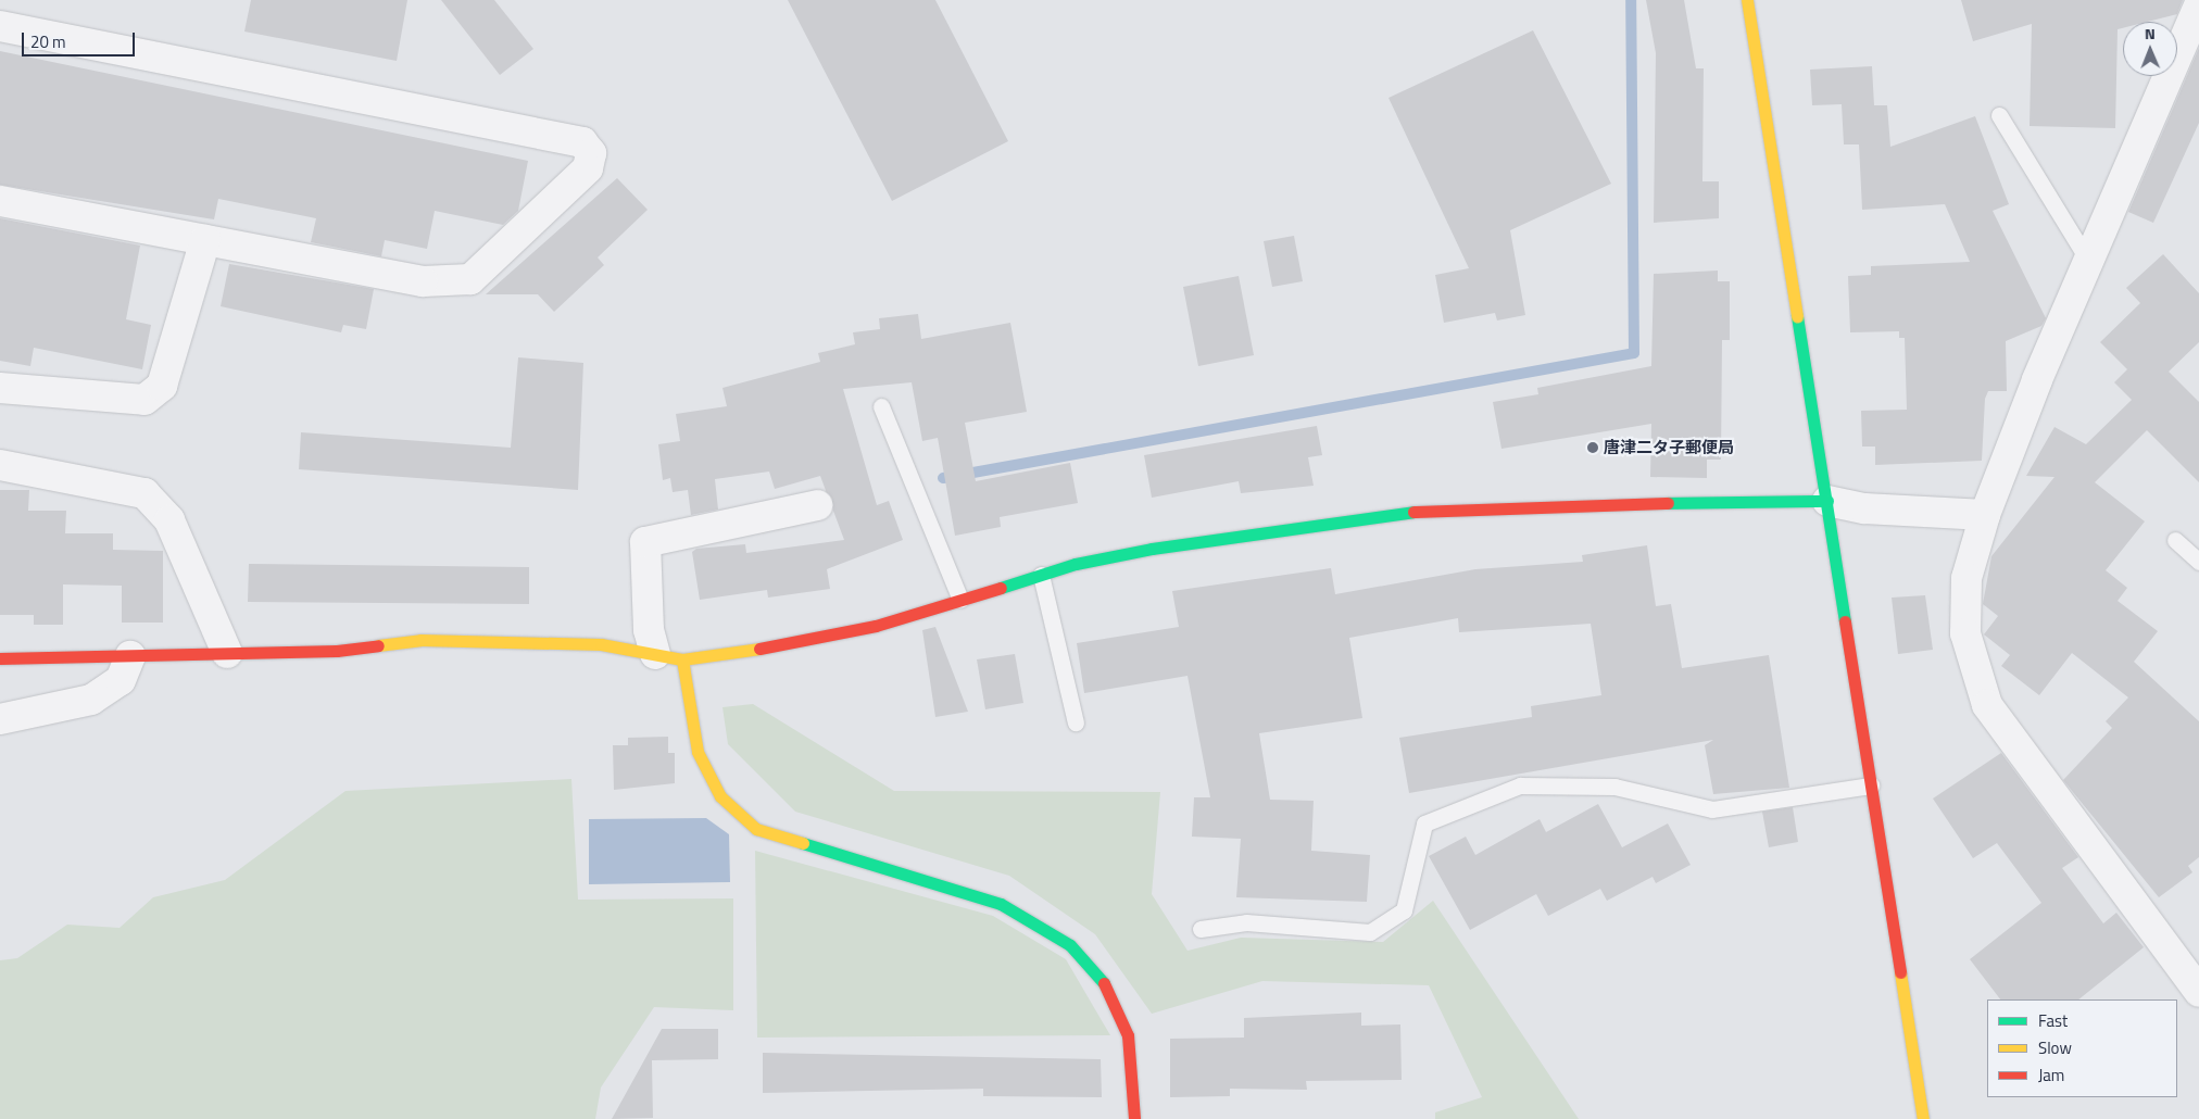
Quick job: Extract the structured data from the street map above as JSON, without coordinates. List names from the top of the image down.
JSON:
{
  "places": ["唐津二タ子郵便局"],
  "legend": ["Fast", "Slow", "Jam"],
  "scale_bar": "20 m",
  "north": "top"
}
